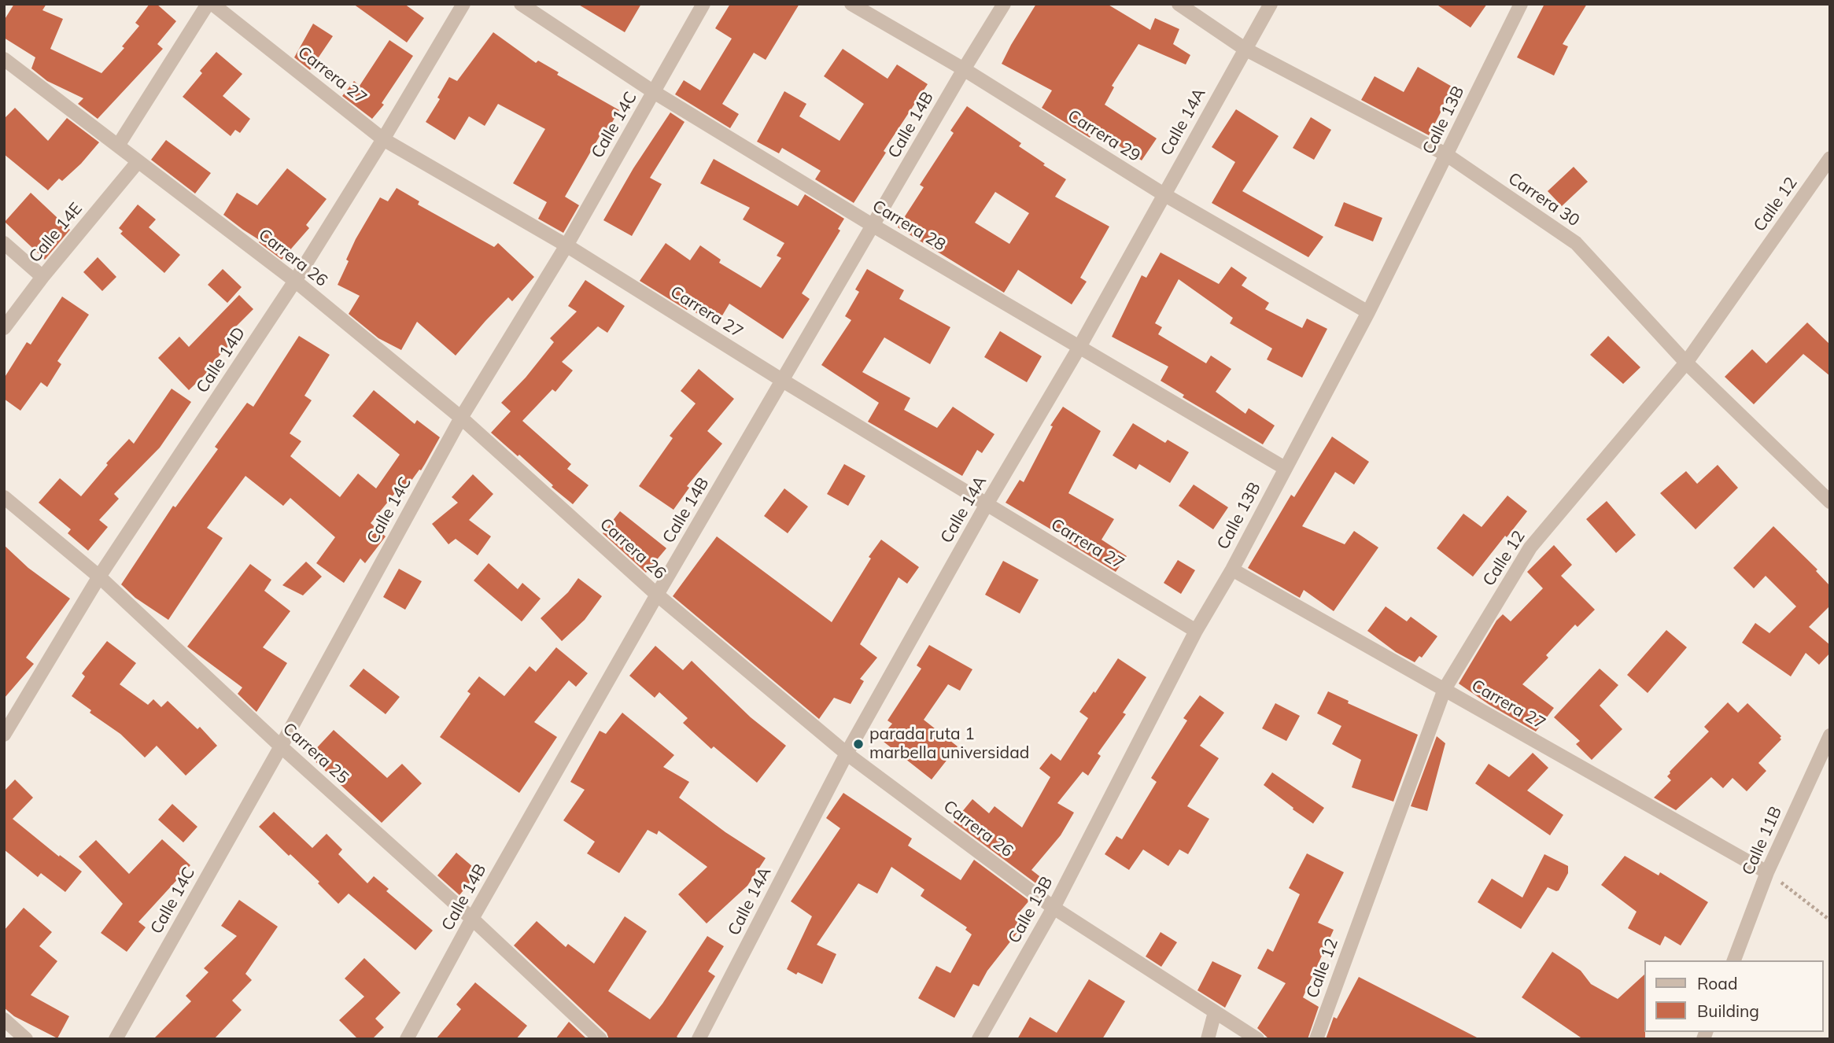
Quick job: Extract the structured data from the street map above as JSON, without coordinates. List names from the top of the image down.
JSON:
{
  "streets": {
    "street": [
      "Carrera 27",
      "Calle 13B",
      "Calle 14A",
      "Calle 14C",
      "Calle 14B",
      "Carrera 29",
      "Carrera 30",
      "Calle 12",
      "Carrera 28",
      "Calle 14E",
      "Carrera 26",
      "Calle 14D",
      "Carrera 25",
      "Calle 11B"
    ]
  },
  "crossings": [
    ["Carrera 27", "Calle 13B"],
    ["Carrera 27", "Calle 14A"],
    ["Carrera 27", "Calle 14C"],
    ["Carrera 27", "Calle 14B"],
    ["Carrera 27", "Calle 12"],
    ["Carrera 27", "Calle 14D"],
    ["Carrera 27", "Calle 11B"],
    ["Calle 13B", "Carrera 29"],
    ["Calle 13B", "Carrera 30"],
    ["Calle 13B", "Carrera 28"],
    ["Calle 13B", "Carrera 26"],
    ["Calle 14A", "Carrera 29"],
    ["Calle 14A", "Carrera 30"],
    ["Calle 14A", "Carrera 28"],
    ["Calle 14A", "Carrera 26"],
    ["Calle 14C", "Carrera 28"],
    ["Calle 14C", "Carrera 26"],
    ["Calle 14C", "Carrera 25"],
    ["Calle 14B", "Carrera 29"],
    ["Calle 14B", "Carrera 28"],
    ["Calle 14B", "Carrera 26"],
    ["Calle 14B", "Carrera 25"],
    ["Carrera 30", "Calle 12"],
    ["Calle 14E", "Carrera 26"],
    ["Carrera 26", "Calle 14D"],
    ["Calle 14D", "Carrera 25"]
  ],
  "places": ["parada ruta 1 marbella universidad"],
  "legend": ["Road", "Building"]
}
